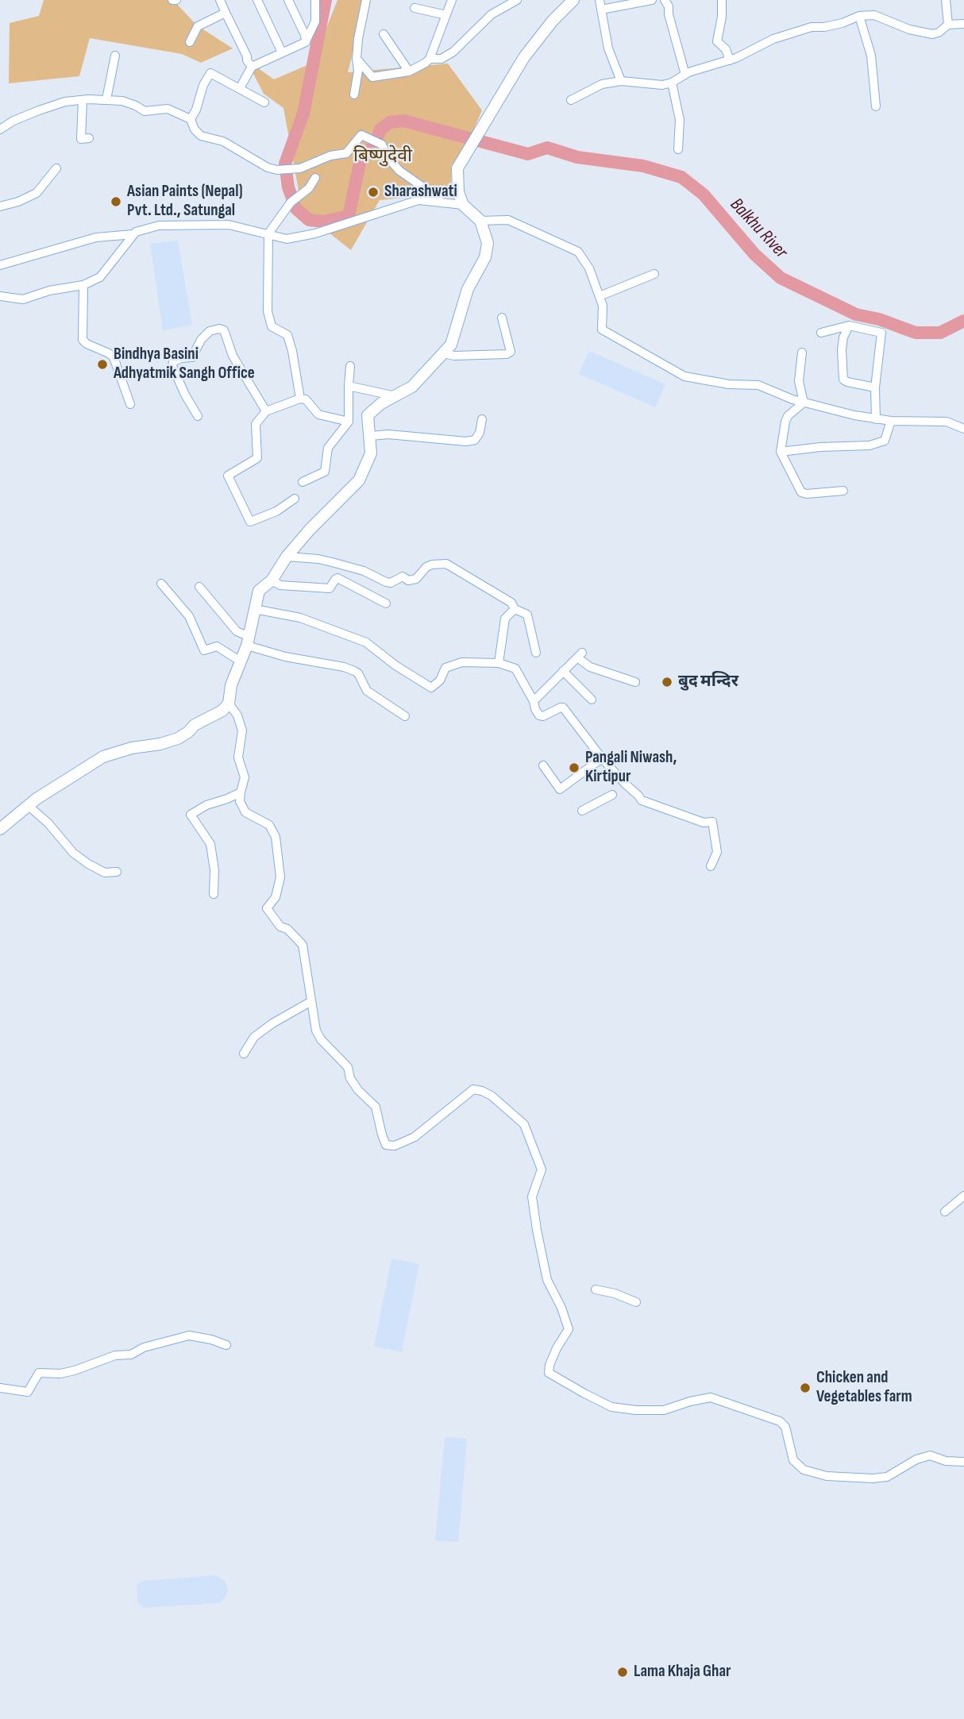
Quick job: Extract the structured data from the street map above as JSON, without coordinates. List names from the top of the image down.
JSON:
{
  "districts": ["बिष्णुदेवी"],
  "water": ["Balkhu River"],
  "places": [
    "Sharashwati",
    "Asian Paints (Nepal) Pvt. Ltd., Satungal",
    "Bindhya Basini Adhyatmik Sangh Office",
    "बुद मन्दिर",
    "Pangali Niwash, Kirtipur",
    "Chicken and Vegetables farm",
    "Lama Khaja Ghar"
  ]
}
